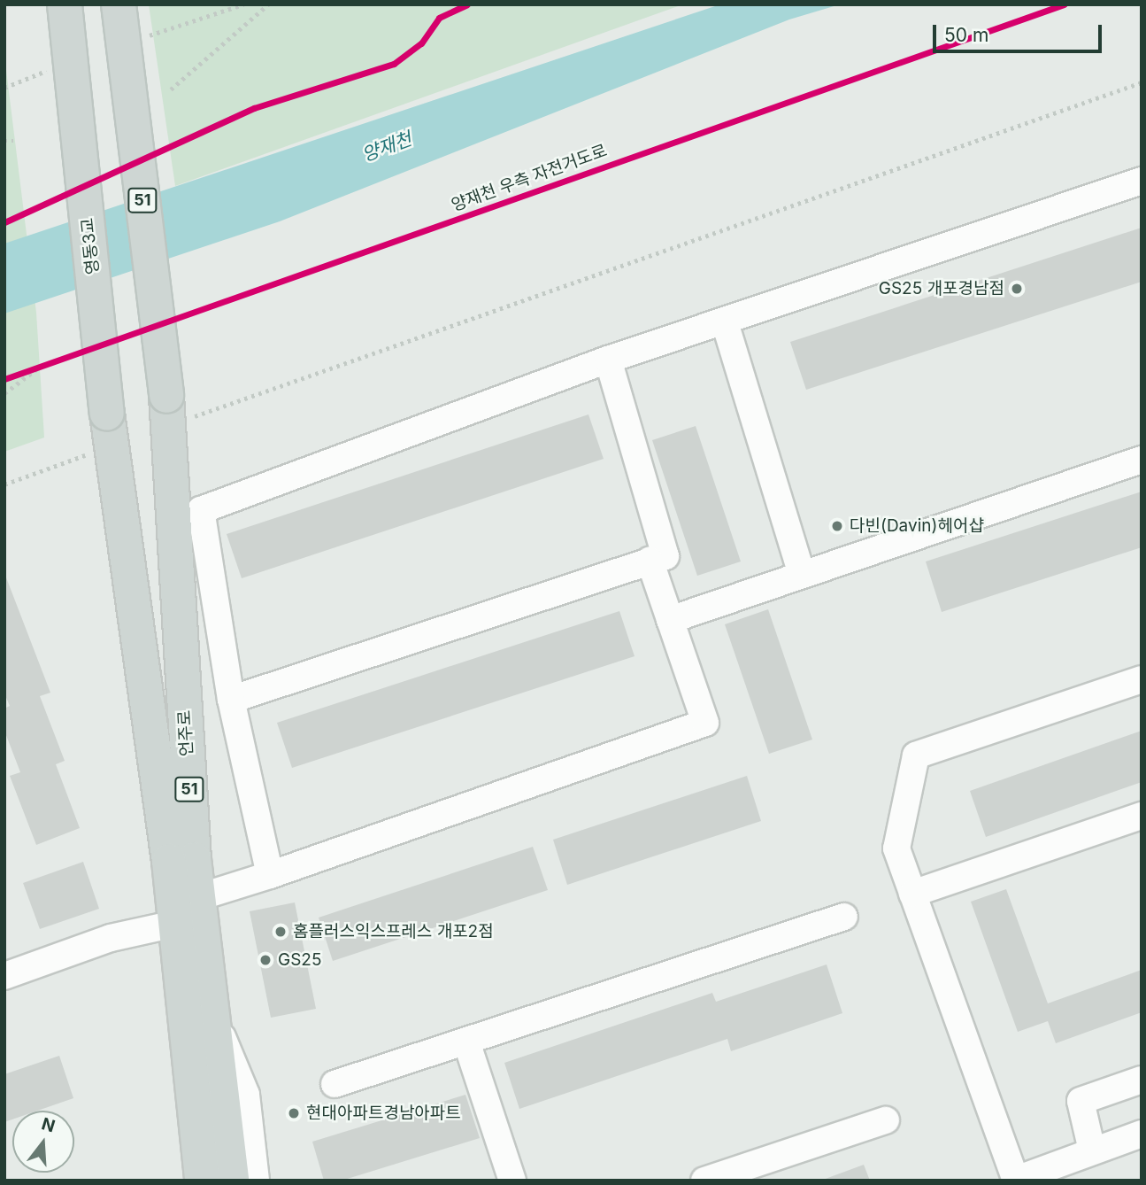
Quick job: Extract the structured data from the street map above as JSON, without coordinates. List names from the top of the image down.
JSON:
{
  "streets": {
    "main road": ["51", "영동3교", "언주로"],
    "cycle path": ["양재천 우측 자전거도로"]
  },
  "crossings": [
    ["51", "언주로"],
    ["영동3교", "언주로"]
  ],
  "water": ["양재천"],
  "places": [
    "GS25 개포경남점",
    "다빈(Davin)헤어샵",
    "홈플러스익스프레스 개포2점",
    "GS25",
    "현대아파트경남아파트"
  ],
  "scale_bar": "50 m",
  "north": "top"
}
